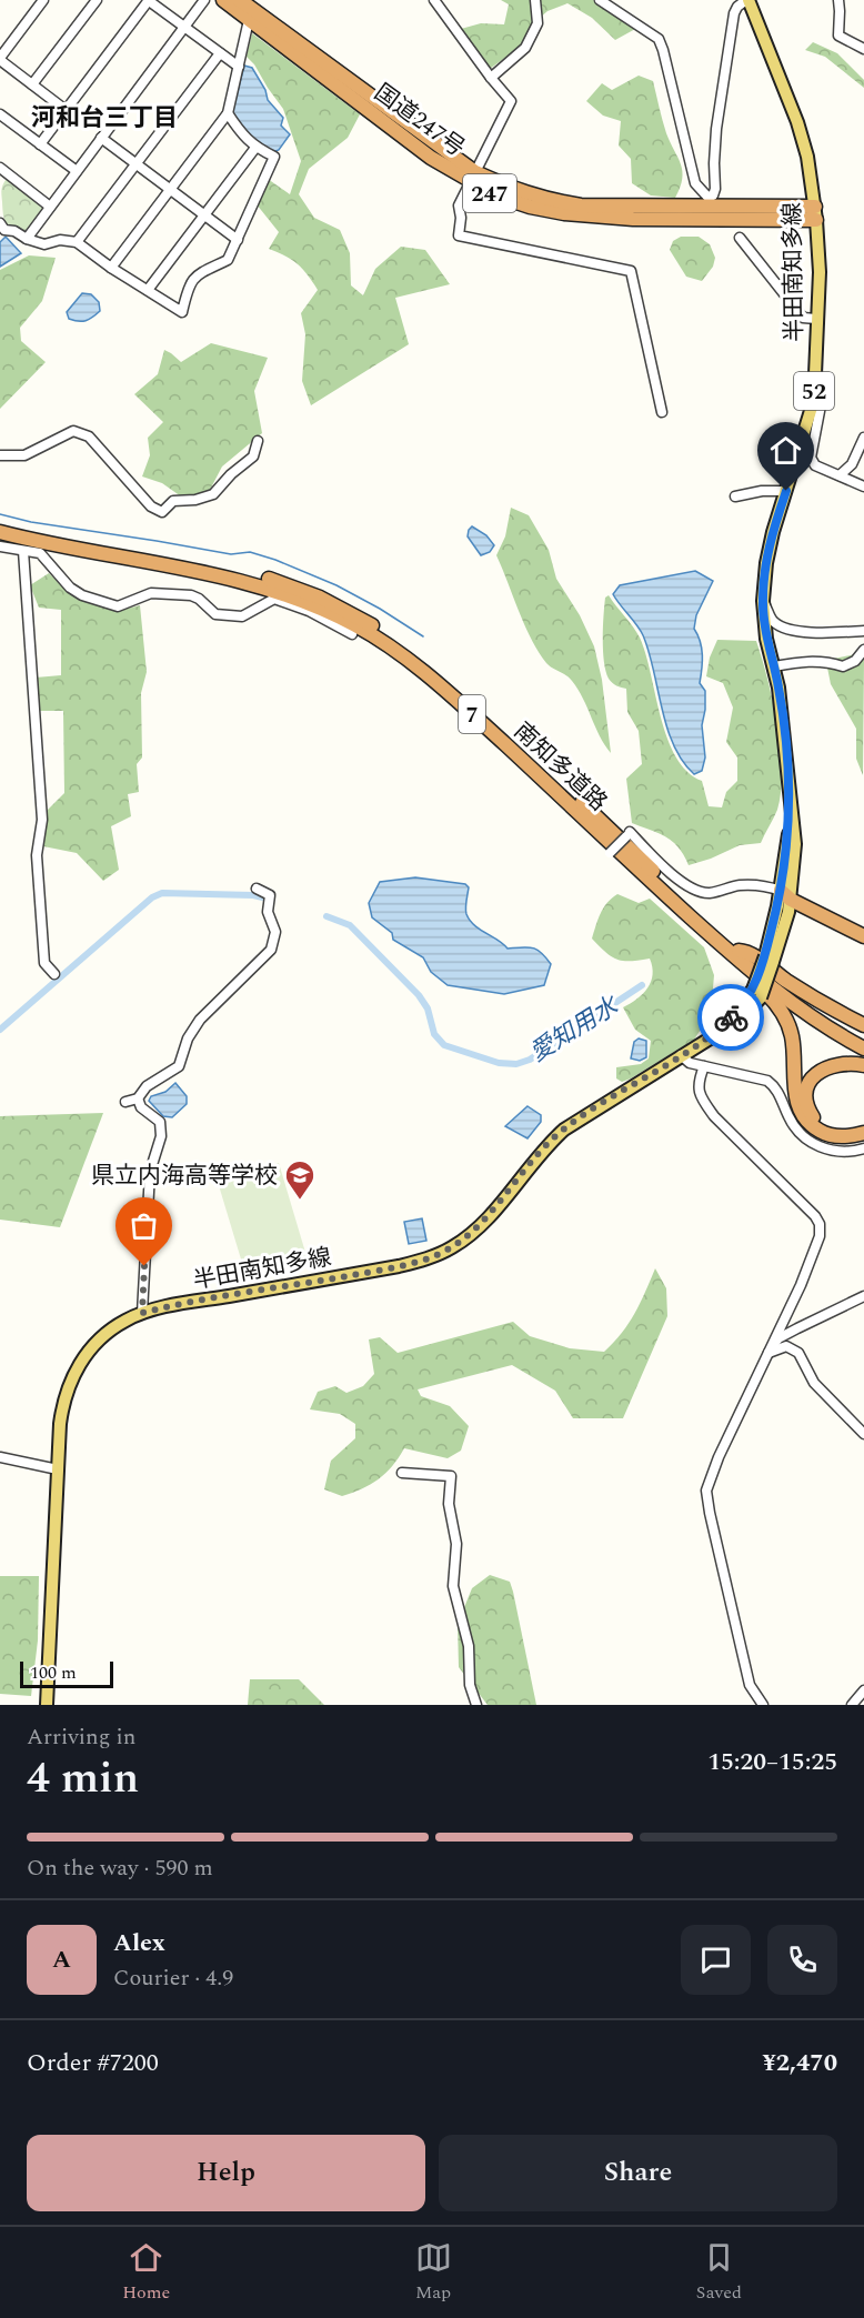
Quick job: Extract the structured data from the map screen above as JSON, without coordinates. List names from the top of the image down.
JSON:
{
  "streets": {
    "highway": [
      "国道247号",
      "247",
      "7",
      "南知多道路"
    ],
    "main road": ["半田南知多線", "52"]
  },
  "crossings": [
    ["国道247号", "半田南知多線"]
  ],
  "districts": ["河和台三丁目"],
  "water": ["愛知用水"],
  "places": {
    "school or university": ["県立内海高等学校"]
  },
  "scale_bar": "100 m",
  "page": {
    "scale": "100 m",
    "heading": ["4 min", "Arriving in", "15:20–15:25"],
    "panel": [
      "Alex",
      "Courier · 4.9",
      "Order #7200",
      "¥2,470"
    ],
    "bar": "On the way · 590 m",
    "round": "A",
    "buttons": ["Help", "Share"],
    "tabs": ["Home", "Map", "Saved"]
  }
}
